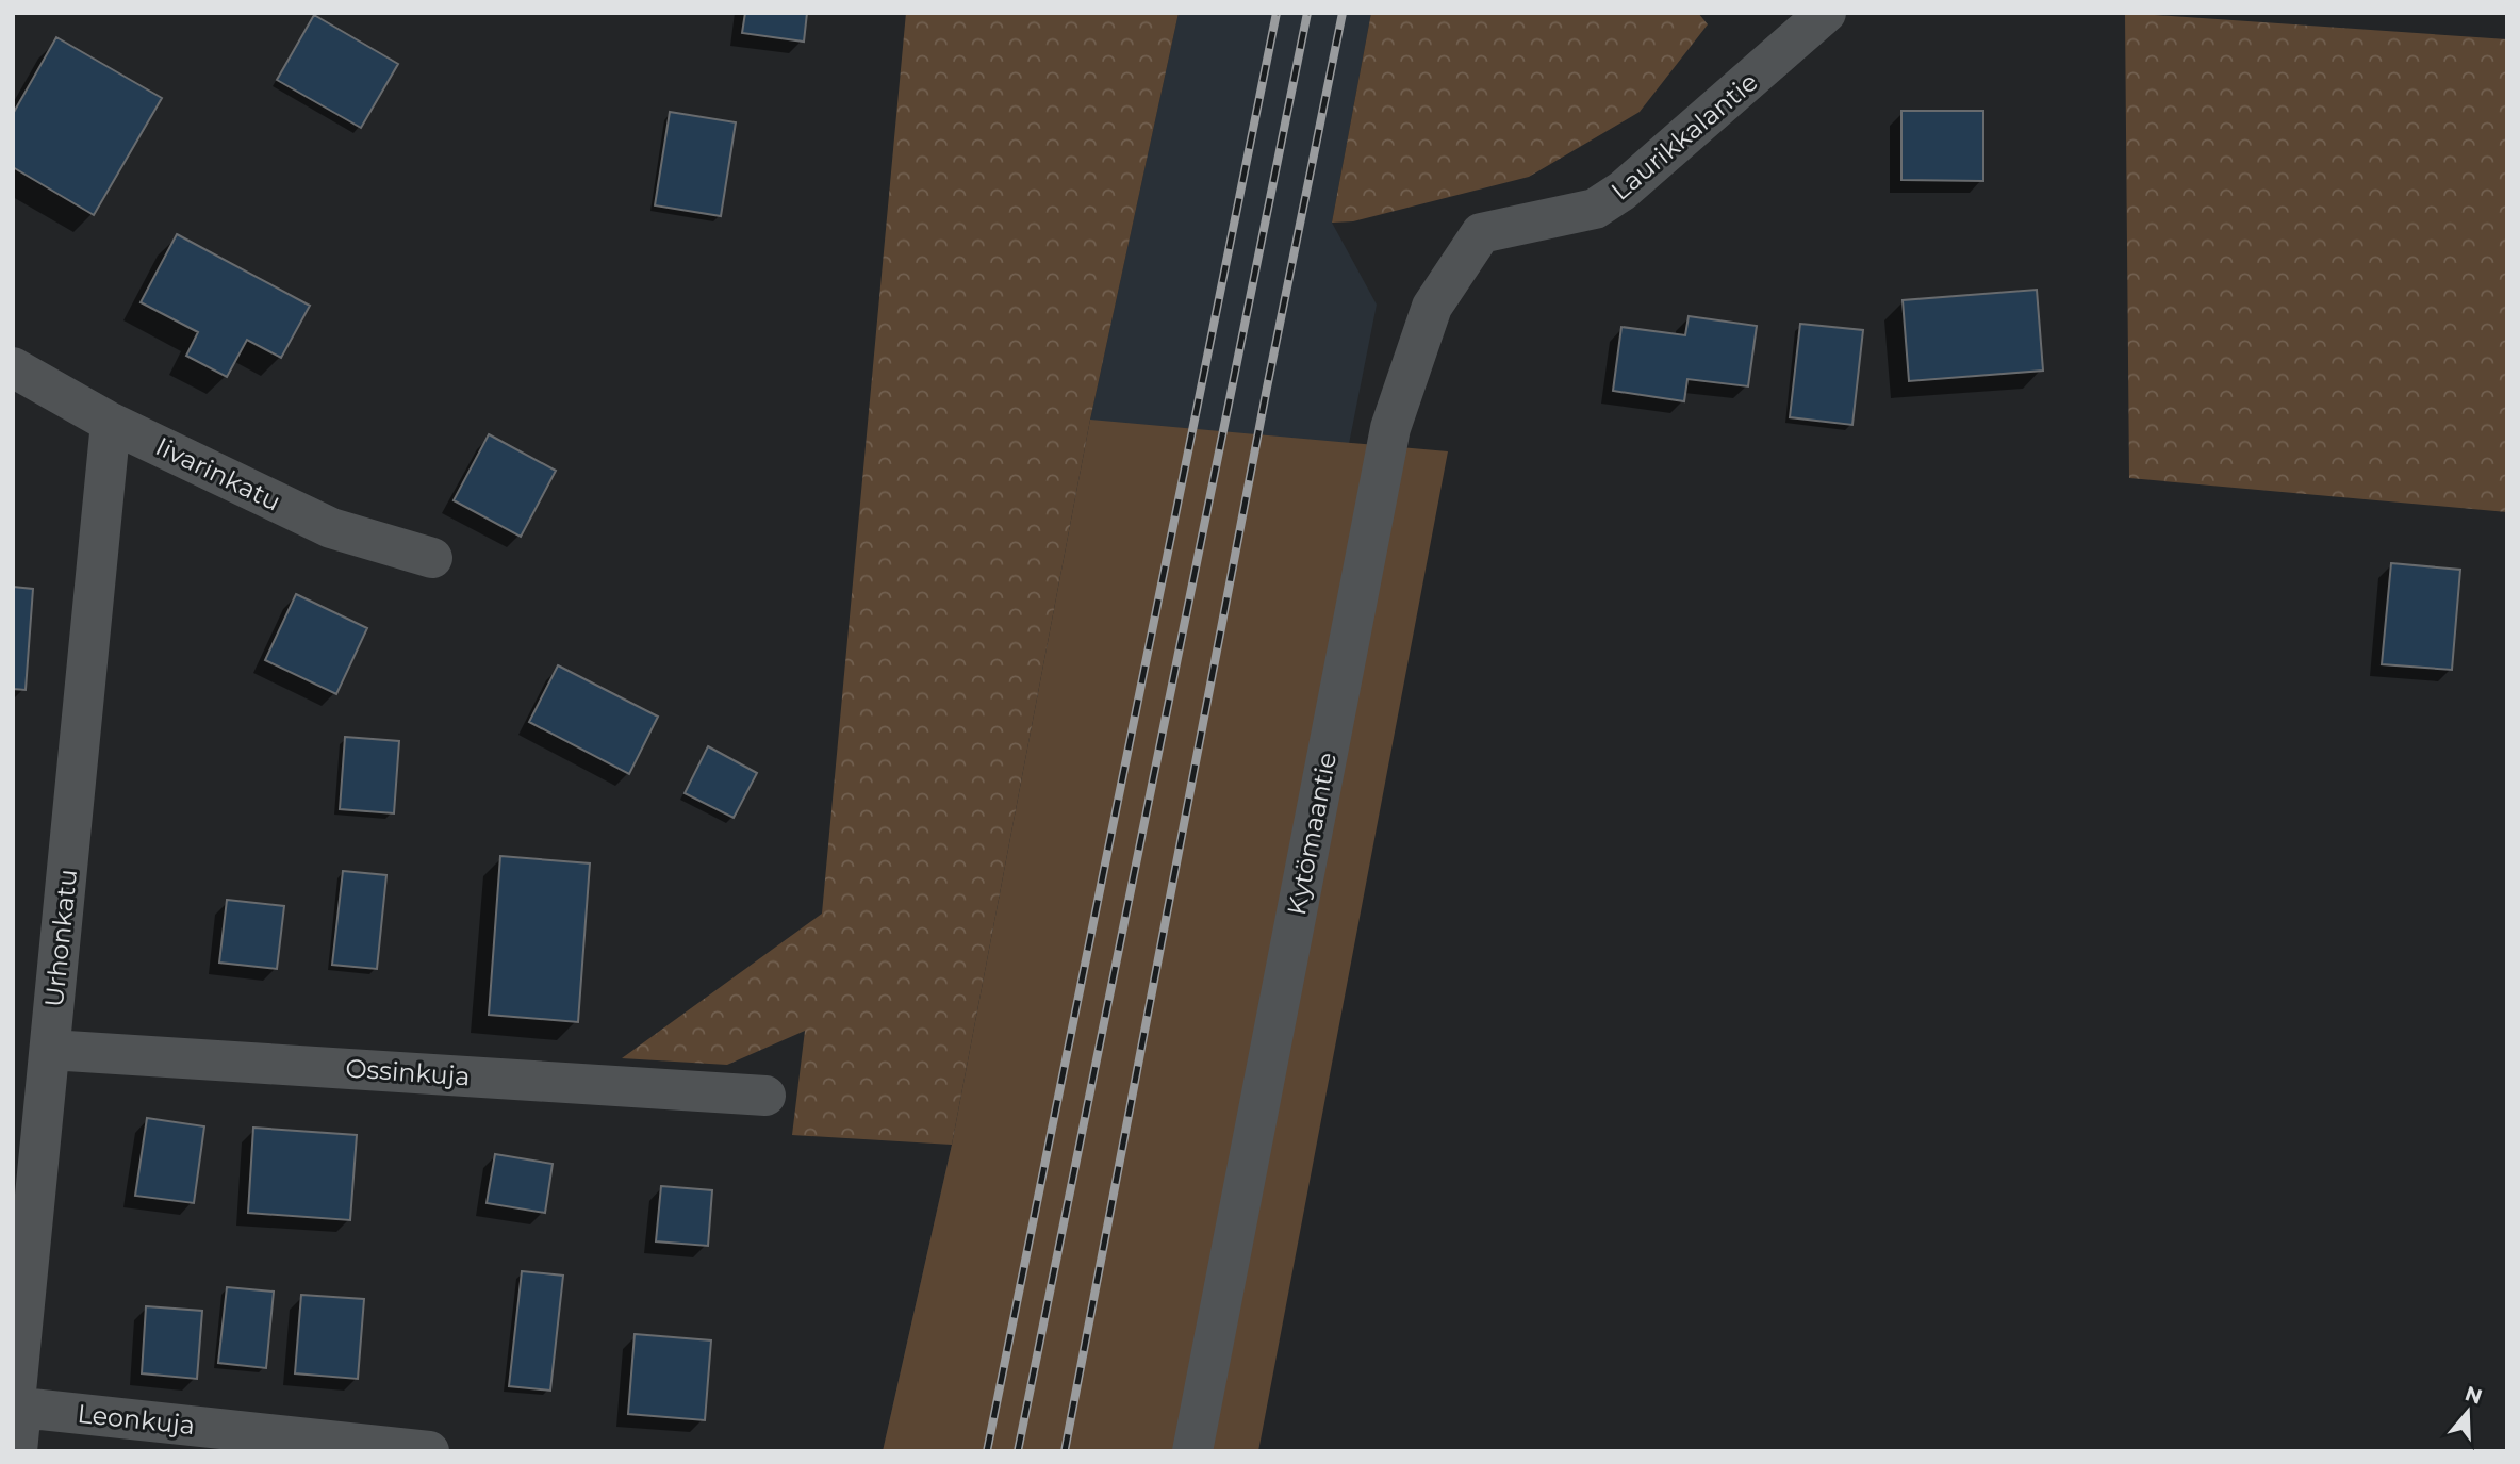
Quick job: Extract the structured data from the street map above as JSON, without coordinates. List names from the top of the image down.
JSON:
{
  "streets": {
    "street": [
      "Laurikkalantie",
      "Iivarinkatu",
      "Kytömaantie",
      "Urhonkatu",
      "Ossinkuja",
      "Leonkuja"
    ]
  },
  "crossings": [
    ["Laurikkalantie", "Kytömaantie"],
    ["Iivarinkatu", "Urhonkatu"],
    ["Urhonkatu", "Ossinkuja"],
    ["Urhonkatu", "Leonkuja"]
  ],
  "north": "top"
}
